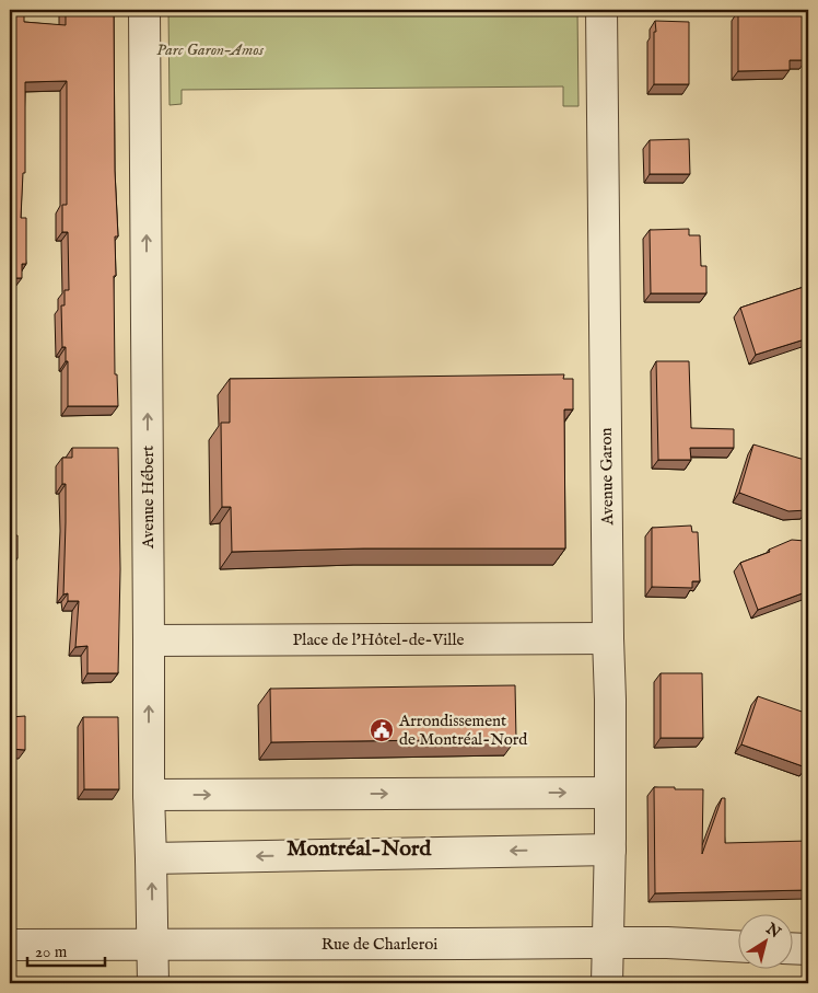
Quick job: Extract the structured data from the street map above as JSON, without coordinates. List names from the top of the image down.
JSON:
{
  "streets": {
    "street": [
      "Avenue Garon",
      "Avenue Hébert",
      "Place de l'Hôtel-de-Ville",
      "Rue de Charleroi"
    ]
  },
  "crossings": [
    ["Avenue Garon", "Place de l'Hôtel-de-Ville"],
    ["Avenue Garon", "Rue de Charleroi"],
    ["Avenue Hébert", "Place de l'Hôtel-de-Ville"],
    ["Avenue Hébert", "Rue de Charleroi"]
  ],
  "one_way": ["Avenue Hébert"],
  "districts": ["Montréal-Nord"],
  "parks": ["Parc Garon–Amos"],
  "places": {
    "public building": ["Arrondissement de Montréal-Nord"]
  },
  "scale_bar": "20 m",
  "north": "top right"
}
